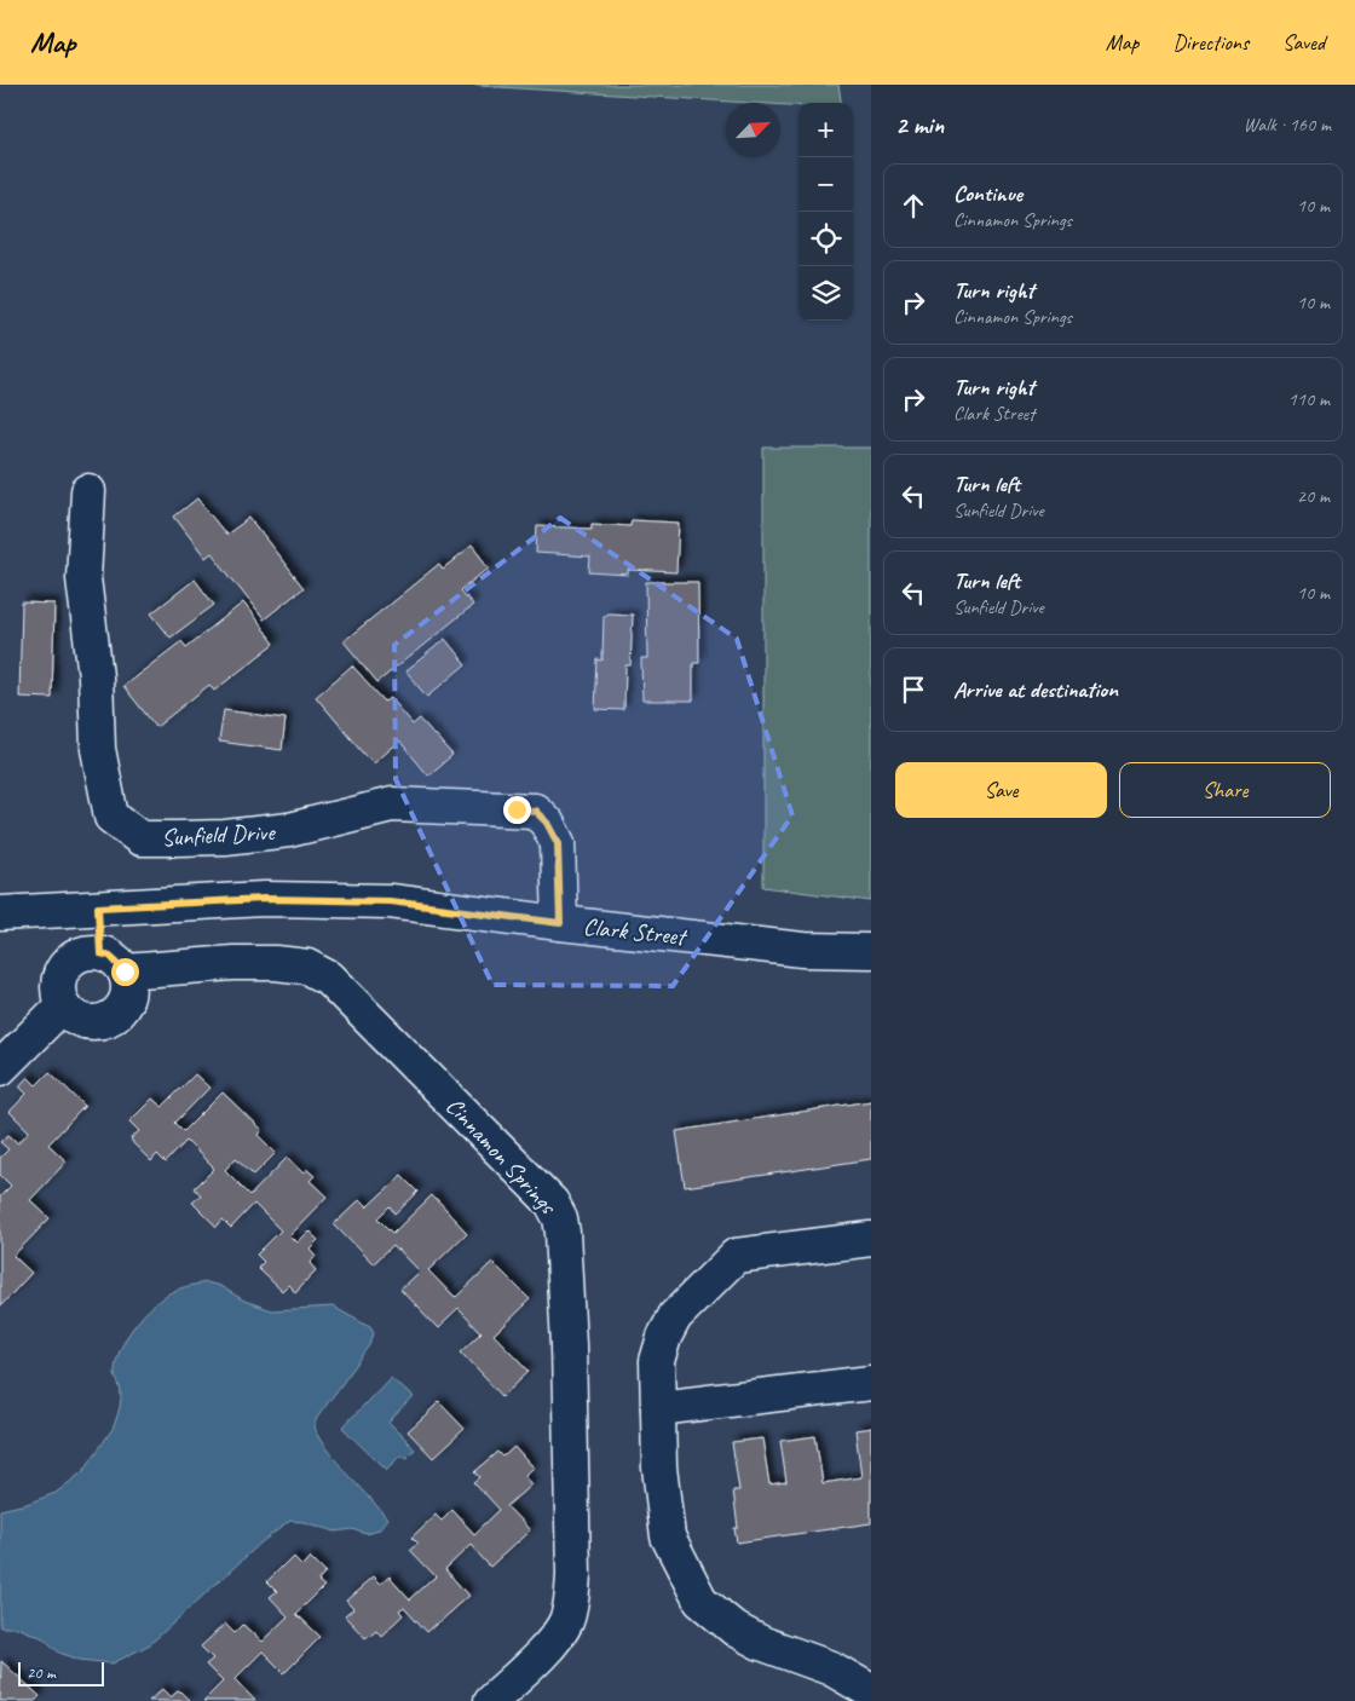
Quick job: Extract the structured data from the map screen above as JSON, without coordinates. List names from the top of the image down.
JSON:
{
  "streets": {
    "street": ["Sunfield Drive", "Clark Street", "Cinnamon Springs"]
  },
  "crossings": [
    ["Sunfield Drive", "Clark Street"]
  ],
  "scale_bar": "20 m",
  "north": "top right",
  "page": {
    "header": "Map",
    "nav": ["Map", "Directions", "Saved"],
    "heading": ["2 min", "Walk · 160 m"],
    "map_buttons": ["+", "−"],
    "list": [
      ["Continue", "Cinnamon Springs", "10 m"],
      ["Turn right", "Cinnamon Springs", "10 m"],
      ["Turn right", "Clark Street", "110 m"],
      ["Turn left", "Sunfield Drive", "20 m"],
      ["Turn left", "Sunfield Drive", "10 m"],
      "Arrive at destination"
    ],
    "buttons": ["Save", "Share"],
    "scale": "20 m"
  }
}
